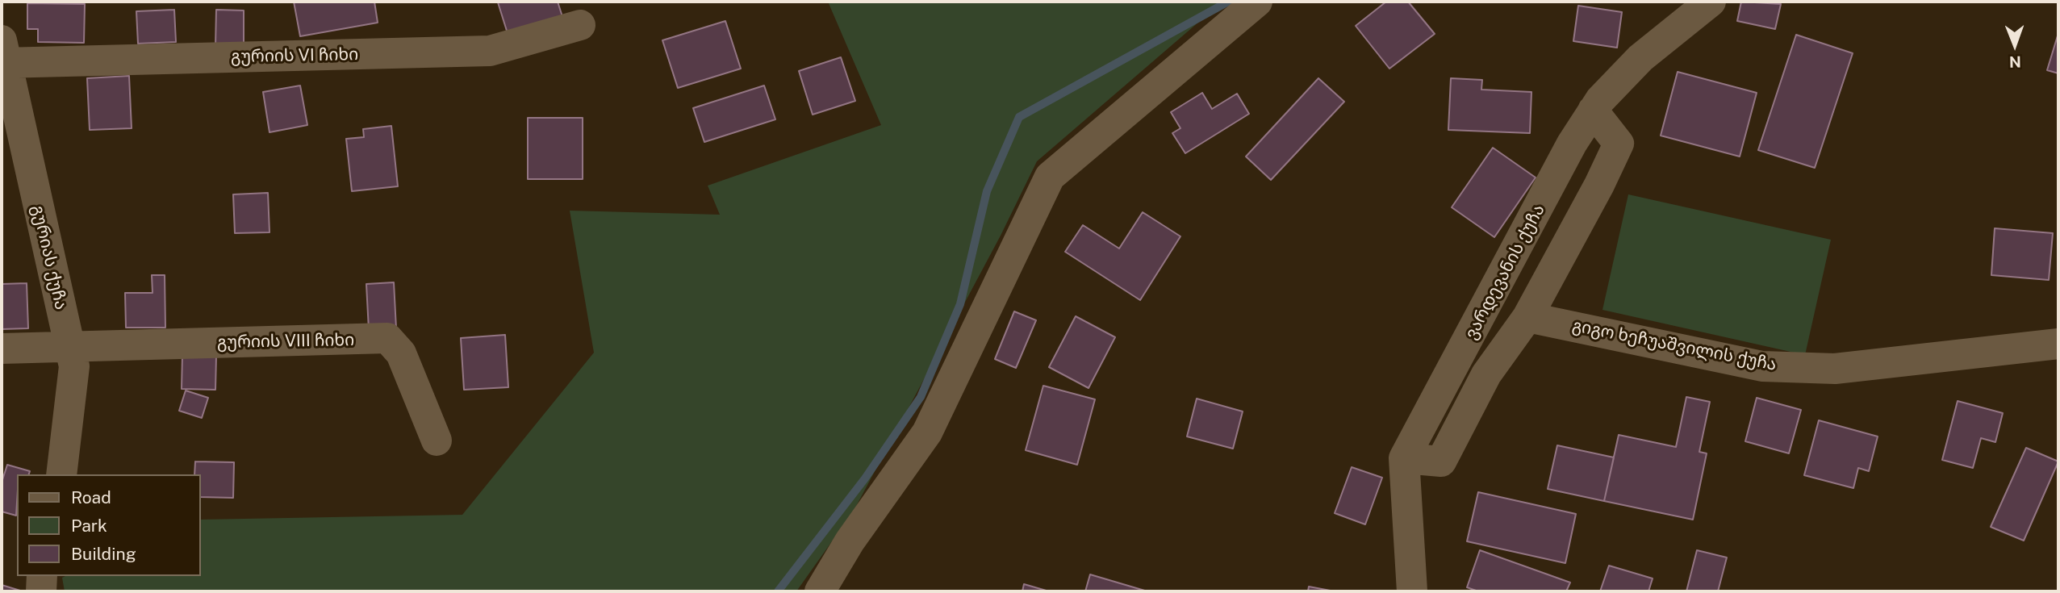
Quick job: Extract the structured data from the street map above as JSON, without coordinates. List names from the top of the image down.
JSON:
{
  "streets": {
    "street": [
      "გურიის VI ჩიხი",
      "გურიას ქუჩა",
      "ვარდევანის ქუჩა",
      "გურიის VIII ჩიხი",
      "გიგო ხეჩუაშვილის ქუჩა"
    ]
  },
  "crossings": [
    ["გურიის VI ჩიხი", "გურიას ქუჩა"],
    ["გურიას ქუჩა", "გურიის VIII ჩიხი"]
  ],
  "legend": ["Road", "Park", "Building"],
  "north": "bottom"
}
